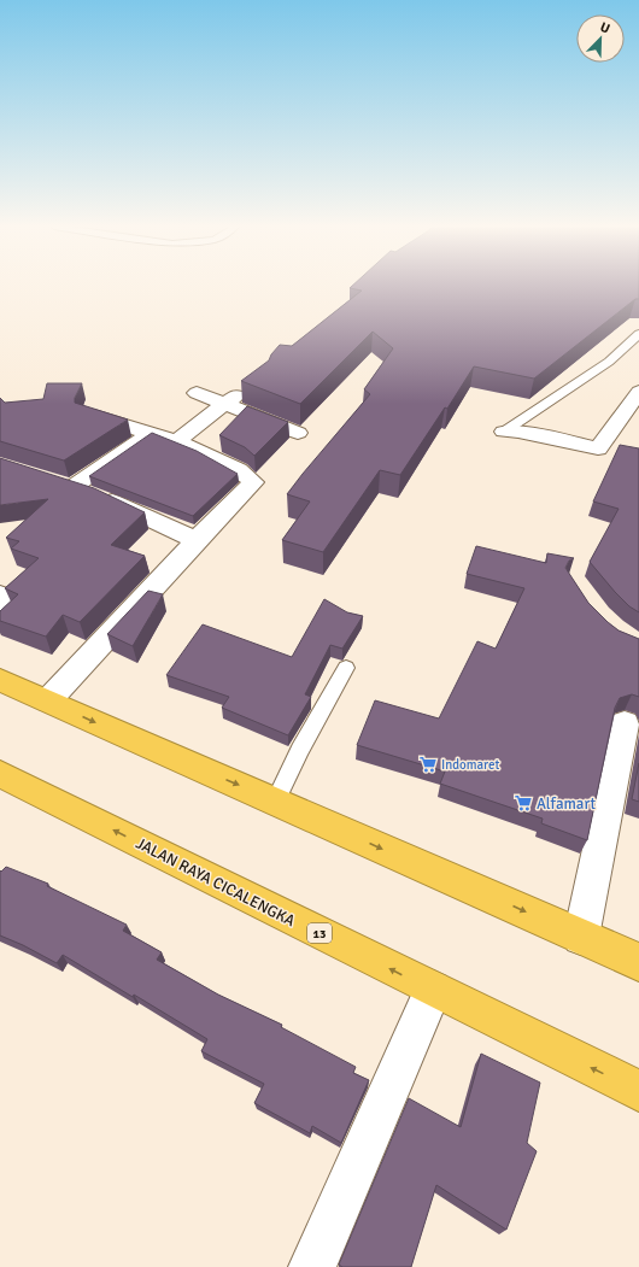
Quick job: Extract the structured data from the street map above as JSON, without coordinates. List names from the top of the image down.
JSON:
{
  "streets": {
    "highway": ["JALAN RAYA CICALENGKA", "13"]
  },
  "places": {
    "supermarket": ["Indomaret", "Alfamart"]
  },
  "north": "top right"
}
